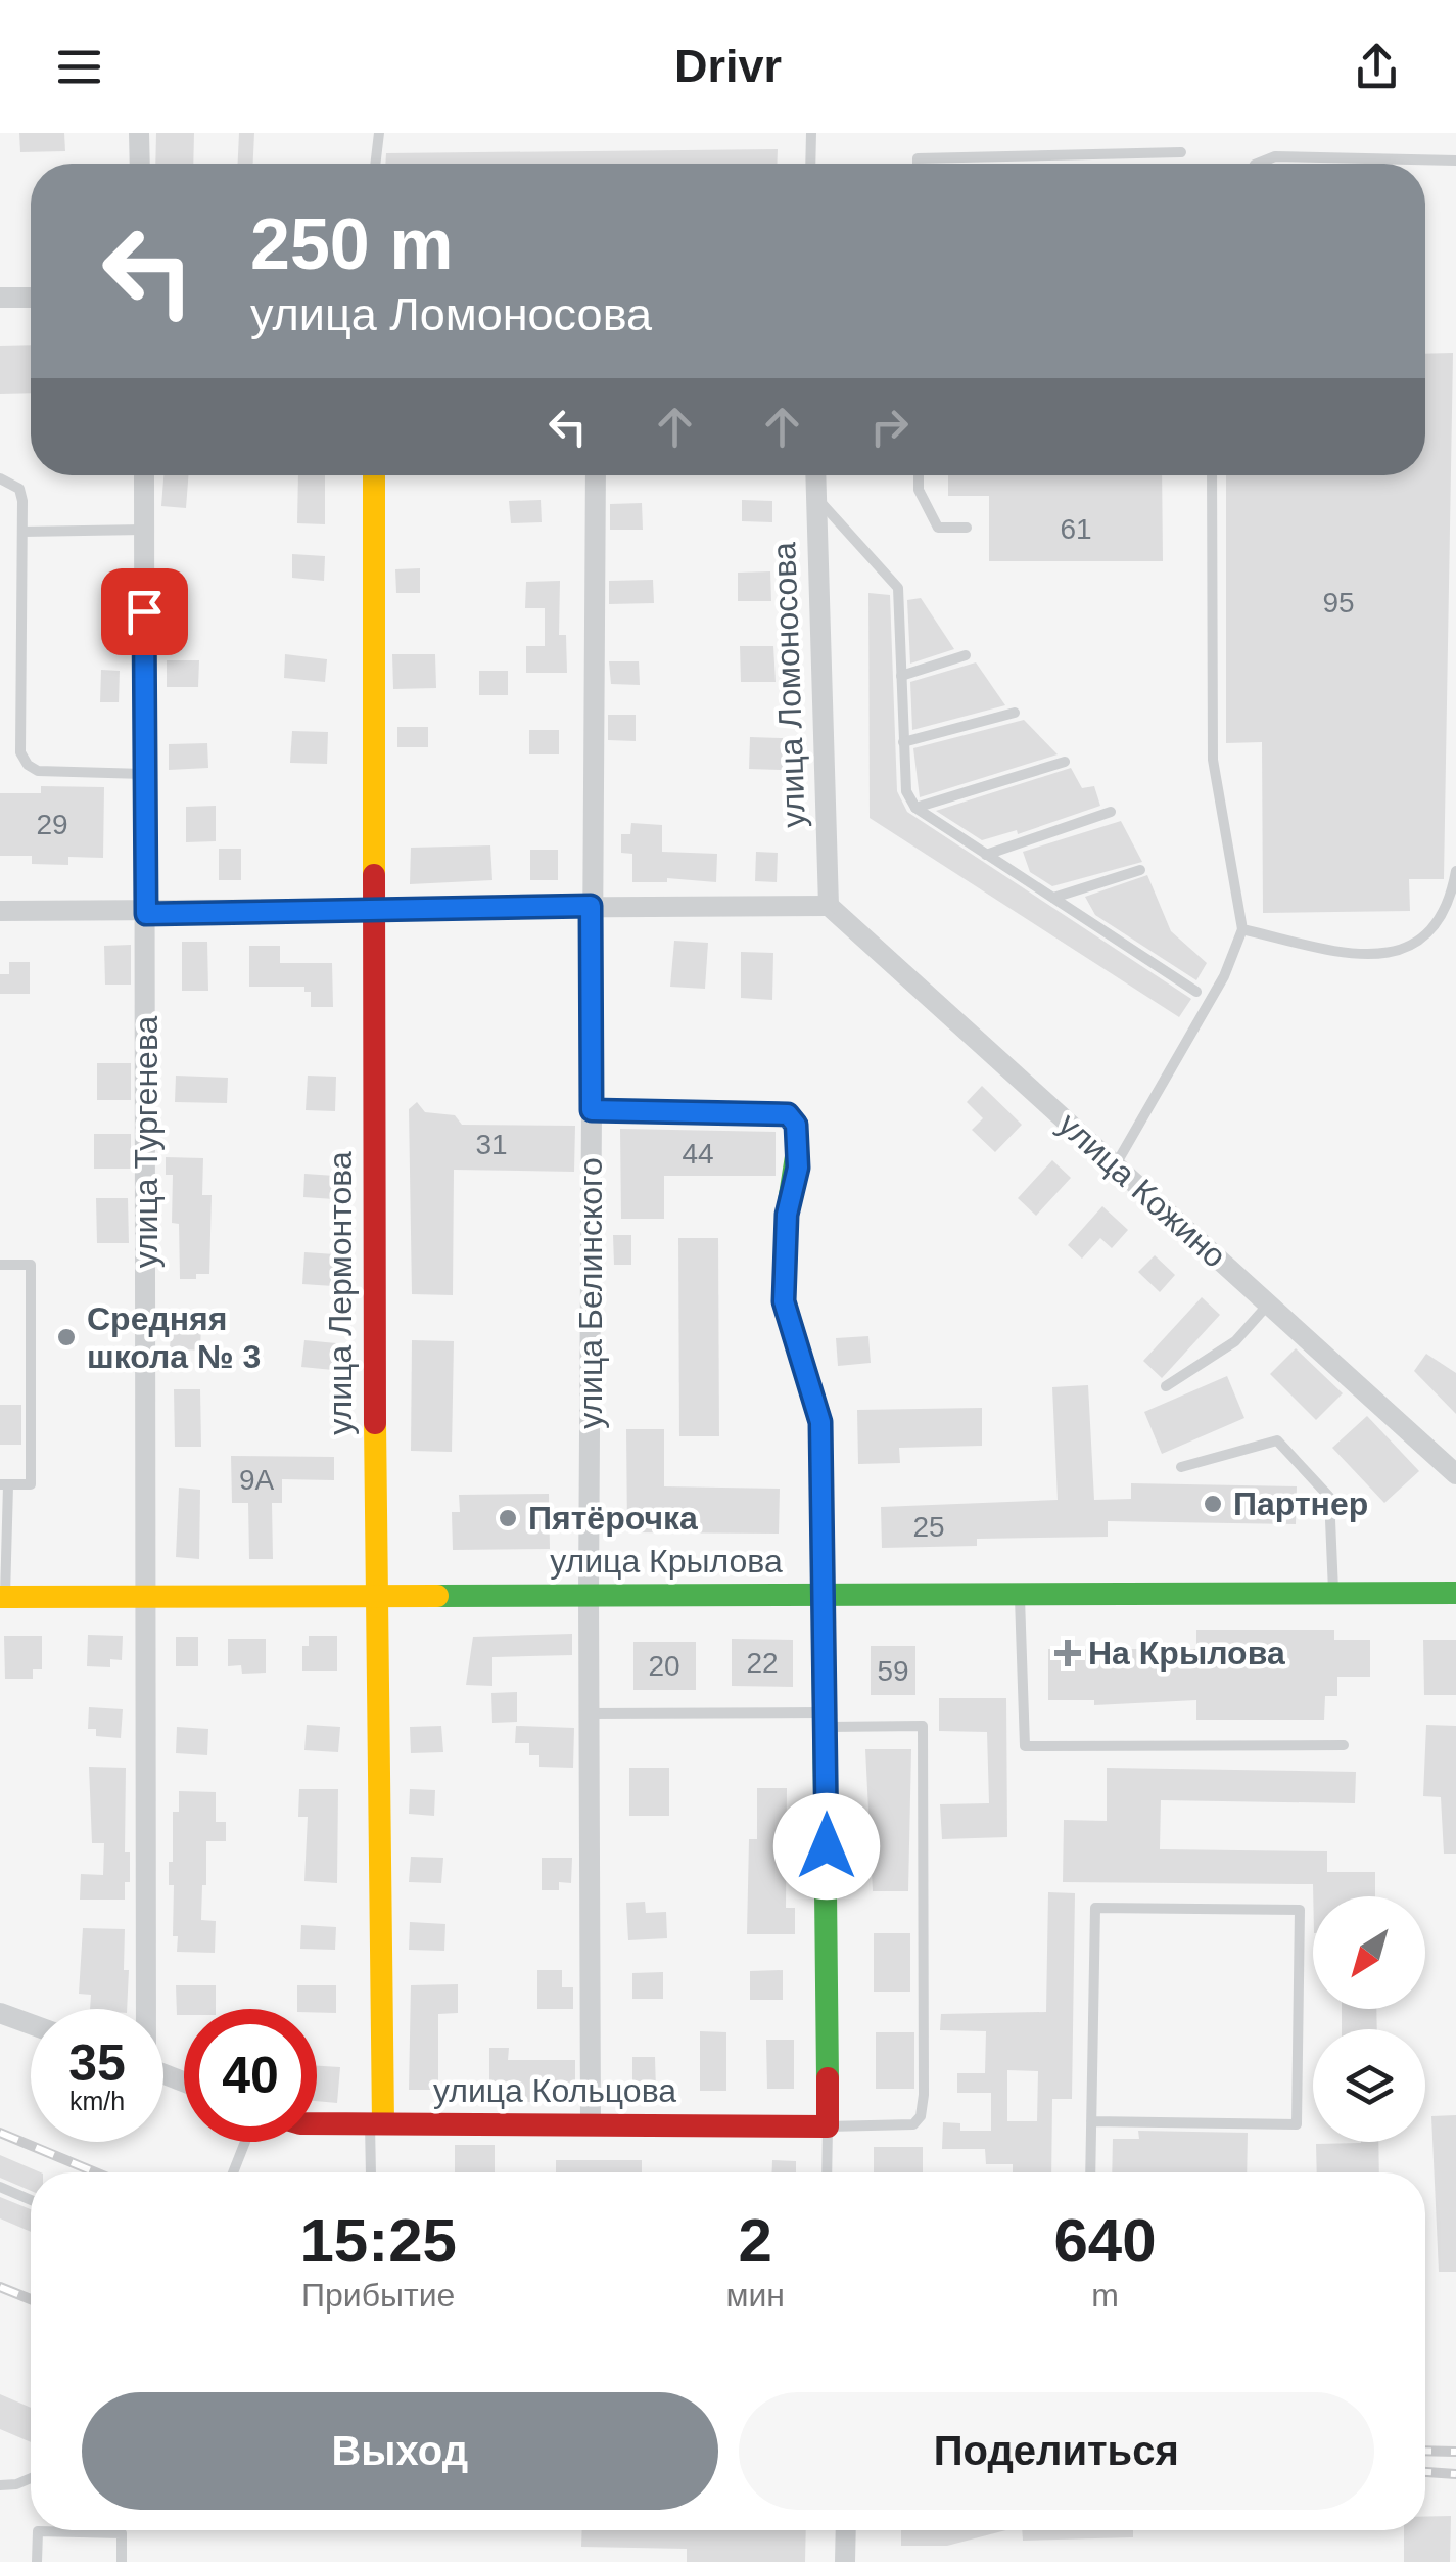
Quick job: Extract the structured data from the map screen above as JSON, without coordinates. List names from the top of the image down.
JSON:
{
  "streets": {
    "street": [
      "улица Ломоносова",
      "улица Тургенева",
      "улица Кожино",
      "улица Лермонтова",
      "улица Белинского",
      "улица Крылова",
      "улица Кольцова"
    ]
  },
  "crossings": [
    ["улица Ломоносова", "улица Кожино"],
    ["улица Тургенева", "улица Крылова"],
    ["улица Лермонтова", "улица Крылова"],
    ["улица Лермонтова", "улица Кольцова"],
    ["улица Белинского", "улица Крылова"],
    ["улица Белинского", "улица Кольцова"]
  ],
  "places": {
    "other": ["Средняя школа № 3", "Партнер", "Пятёрочка"],
    "health": ["На Крылова"]
  },
  "house_numbers": [
    "61",
    "95",
    "29",
    "31",
    "44",
    "9А",
    "25",
    "22",
    "20",
    "59"
  ],
  "north": "bottom left",
  "page": {
    "header": "Drivr",
    "turn": ["250 m", "улица Ломоносова"],
    "speed": "35 km/h",
    "limit": "40",
    "eta": [
      "15:25",
      "Прибытие",
      "2",
      "мин",
      "640",
      "m"
    ],
    "buttons": ["Выход", "Поделиться"]
  }
}
